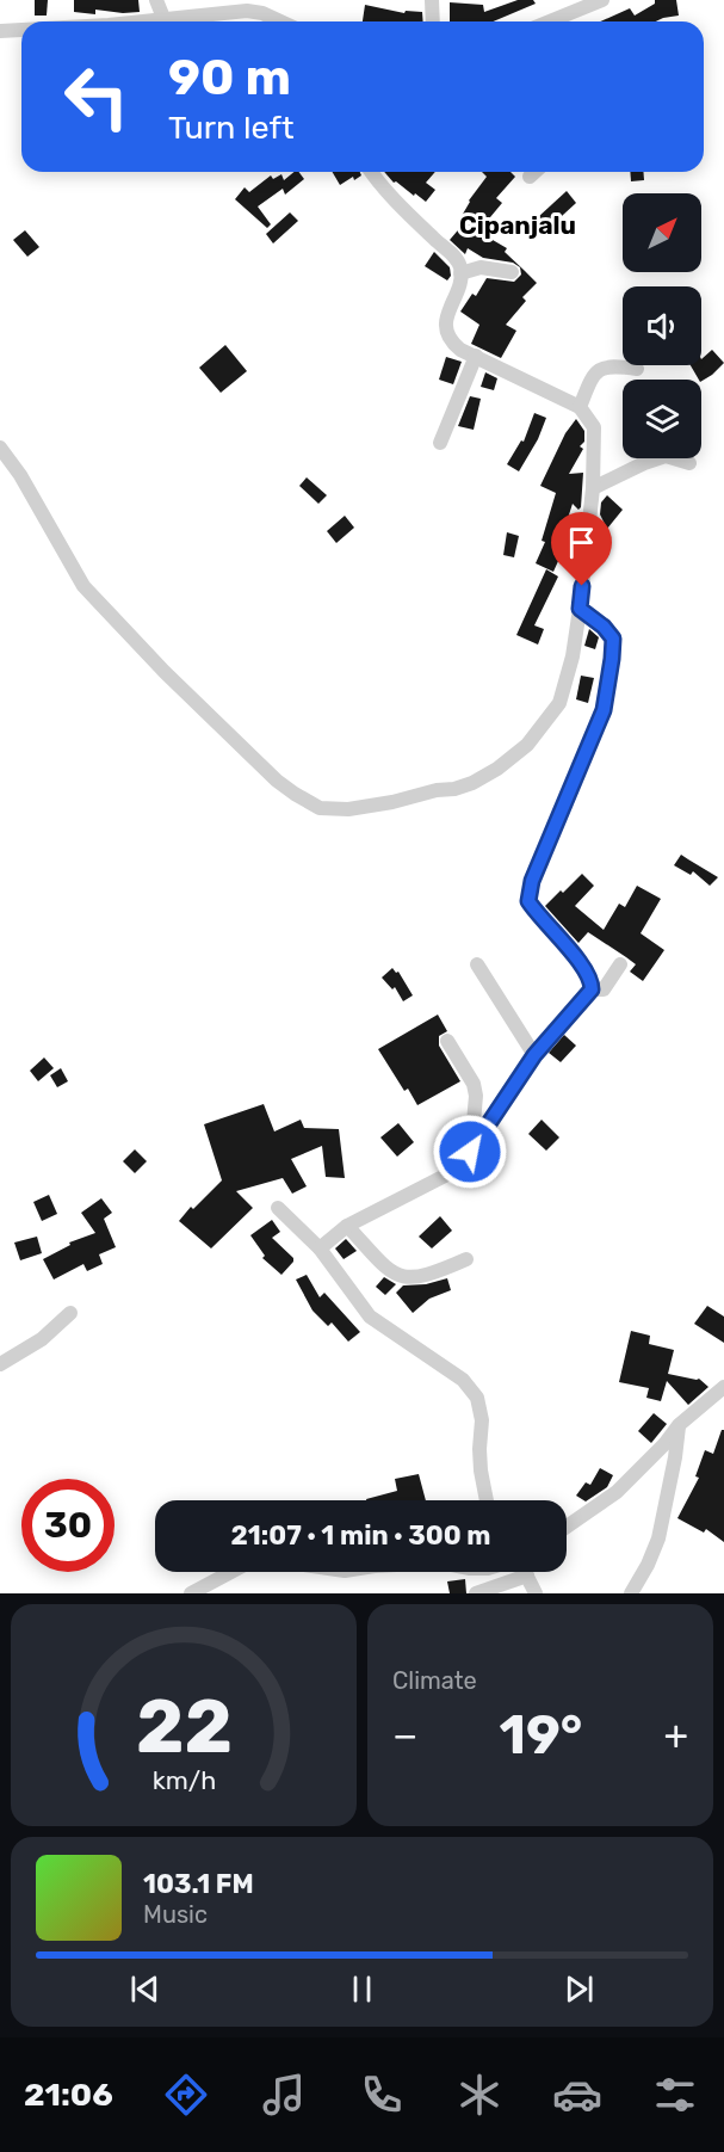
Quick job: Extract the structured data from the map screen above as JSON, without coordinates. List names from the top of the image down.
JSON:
{
  "districts": ["Cipanjalu"],
  "north": "top right",
  "page": {
    "turn": ["90 m", "Turn left"],
    "limit": "30",
    "trip": "21:07 · 1 min · 300 m",
    "tile": "Climate",
    "heat": ["−", "19°", "+"],
    "song": ["103.1 FM", "Music"],
    "tabs": "21:06",
    "gauge": ["22", "km/h"]
  }
}
